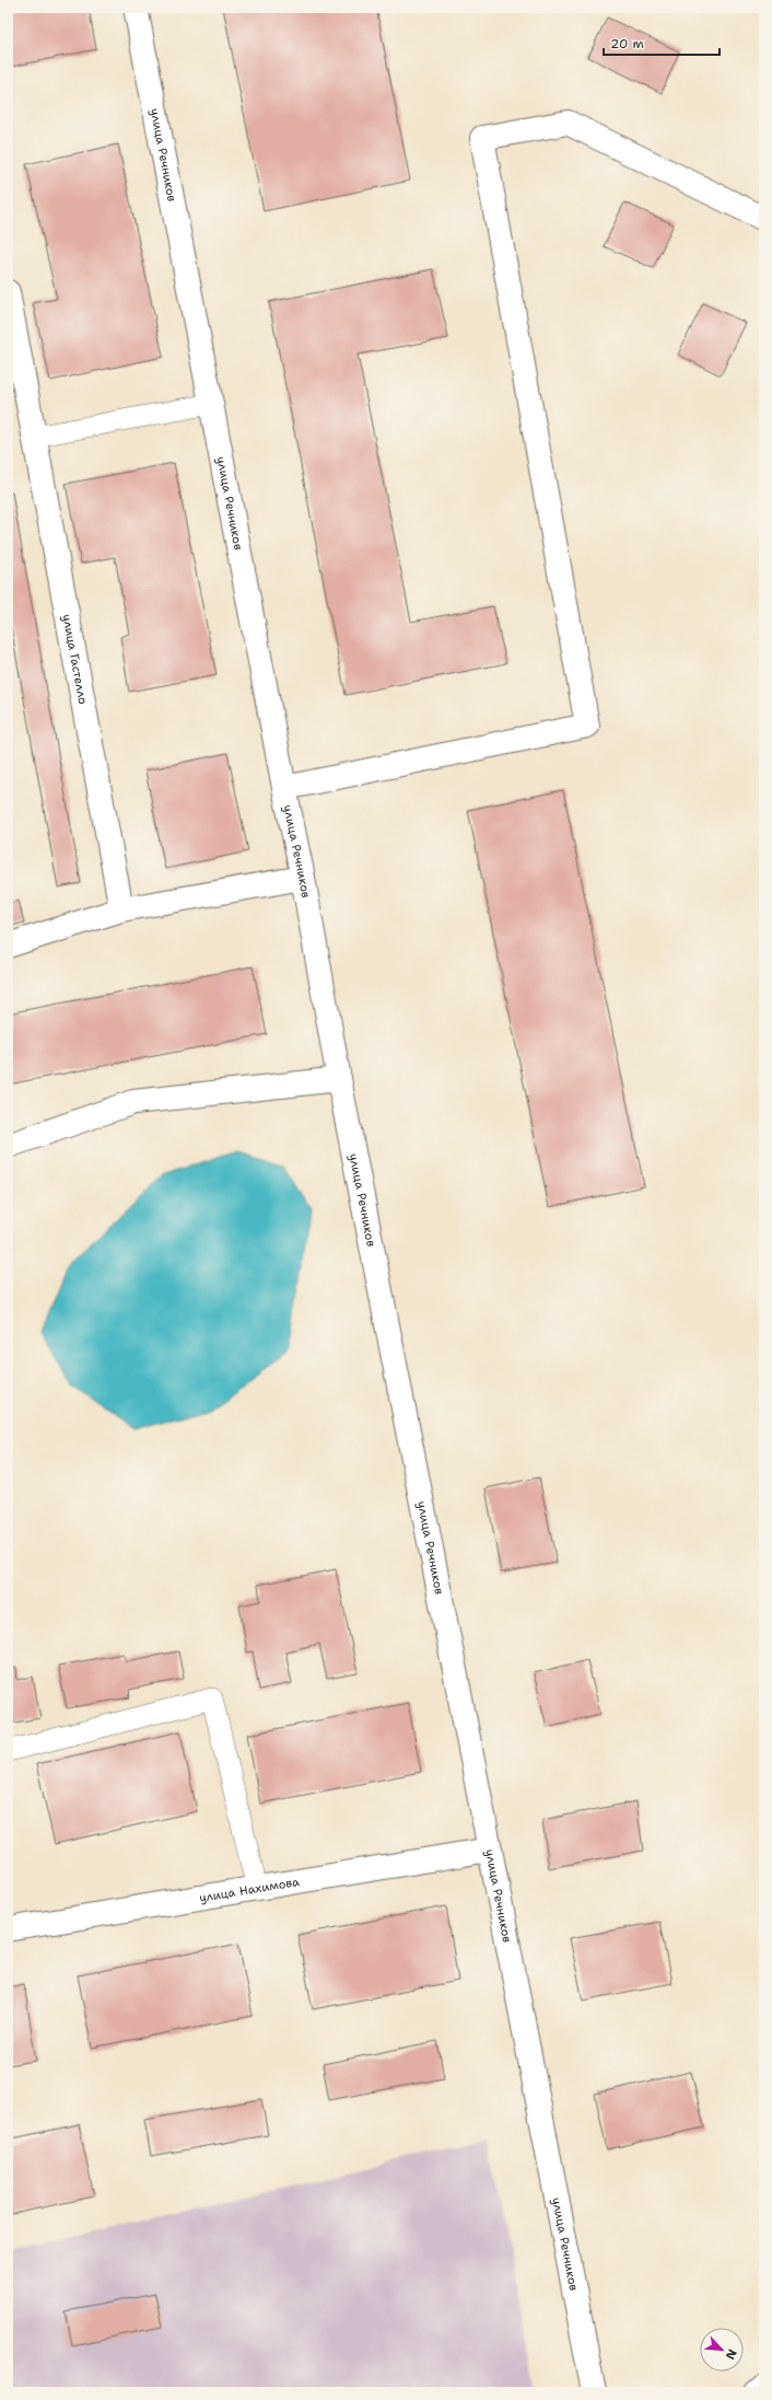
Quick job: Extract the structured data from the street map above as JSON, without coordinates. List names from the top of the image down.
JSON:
{
  "streets": {
    "street": ["улица Речников", "улица Гастелло", "улица Нахимова"]
  },
  "crossings": [
    ["улица Речников", "улица Нахимова"]
  ],
  "scale_bar": "20 m",
  "north": "bottom right"
}
